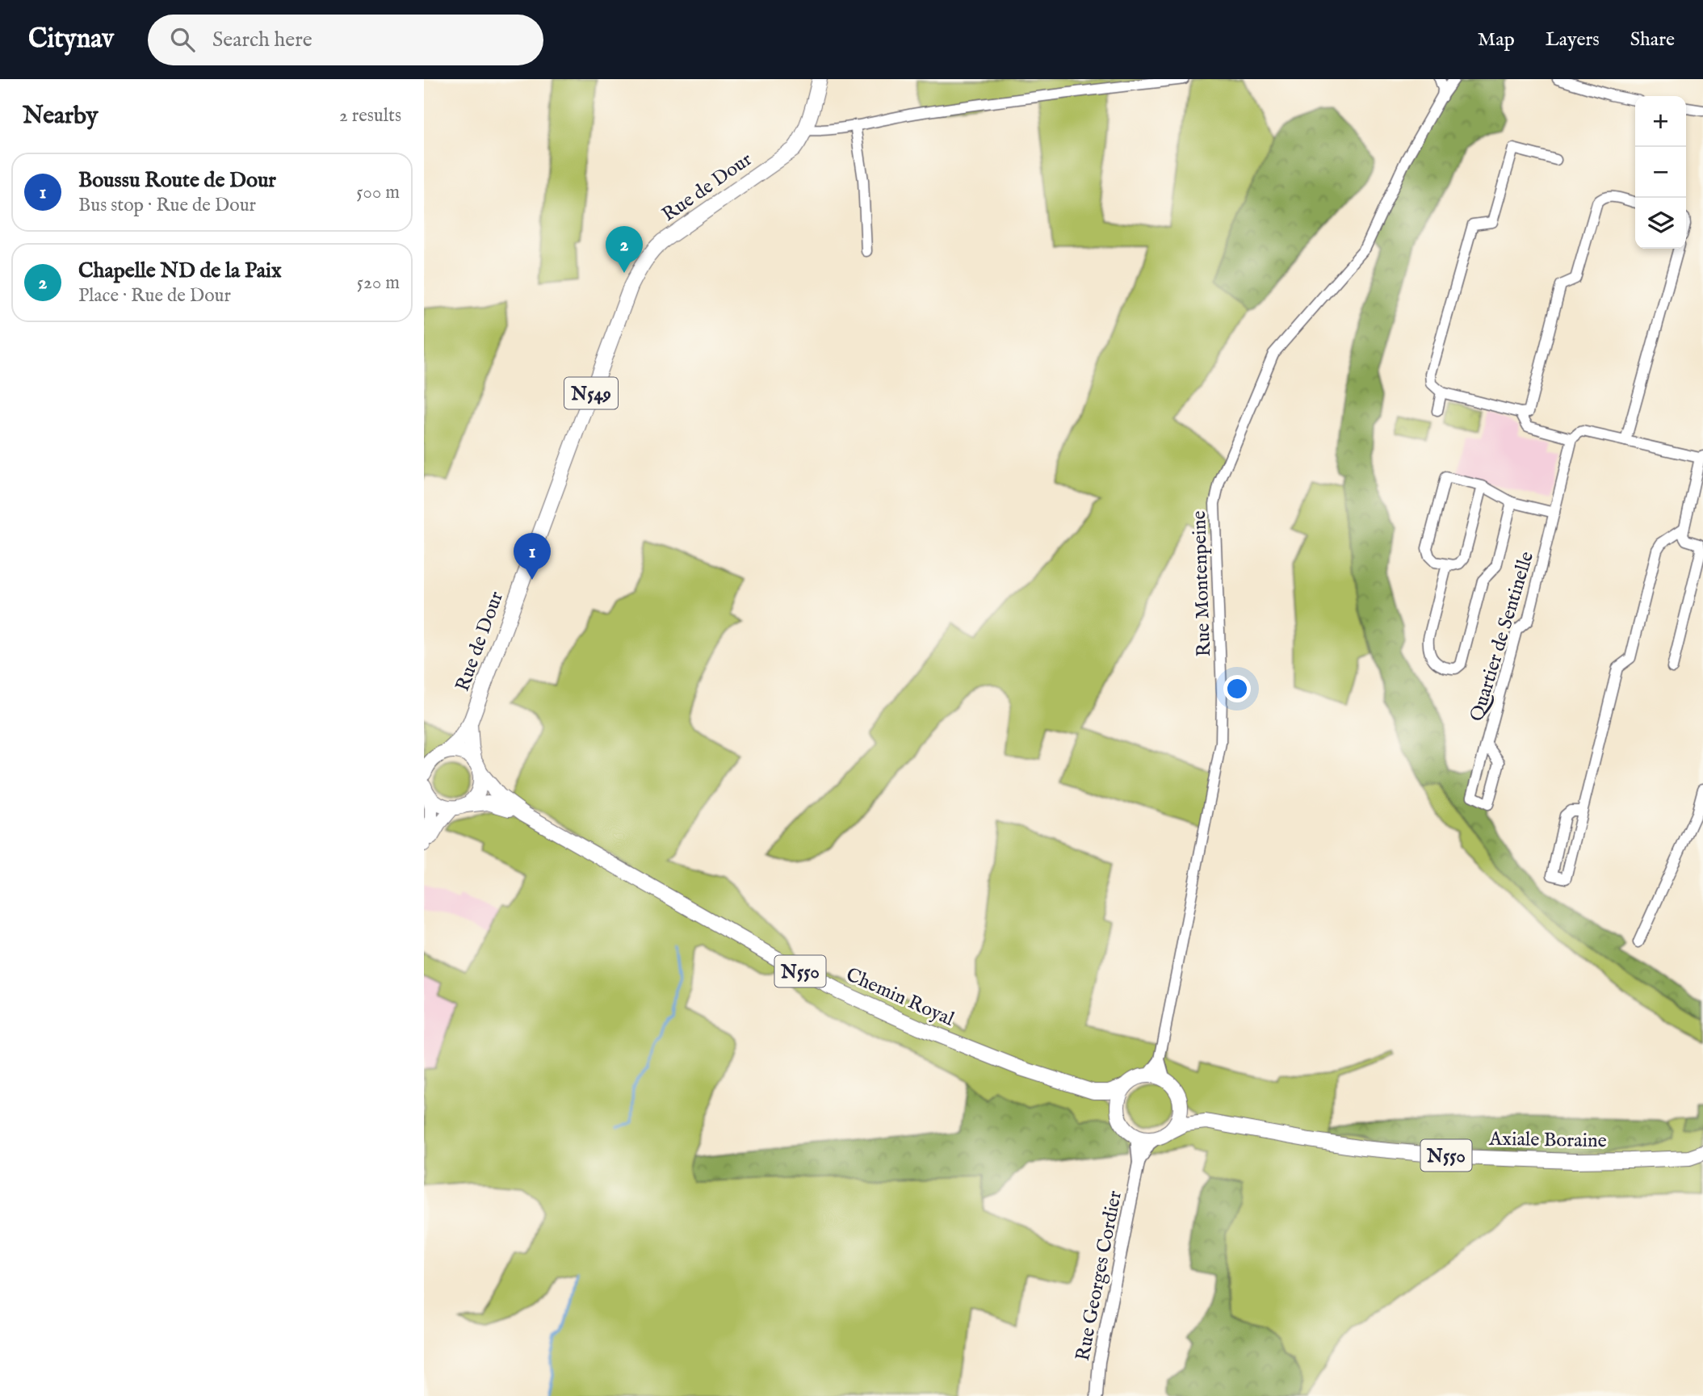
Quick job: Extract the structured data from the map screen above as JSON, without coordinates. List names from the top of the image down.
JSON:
{
  "streets": {
    "main road": [
      "Rue de Dour",
      "N549",
      "N550",
      "Chemin Royal",
      "Axiale Boraine"
    ],
    "street": ["Rue Montenpeine", "Quartier de Sentinelle", "Rue Georges Cordier"]
  },
  "crossings": [
    ["Rue de Dour", "N549"],
    ["Rue de Dour", "Chemin Royal"],
    ["Rue Montenpeine", "Chemin Royal"],
    ["Rue Montenpeine", "Axiale Boraine"],
    ["Rue Montenpeine", "Rue Georges Cordier"],
    ["Chemin Royal", "Axiale Boraine"],
    ["Chemin Royal", "Rue Georges Cordier"],
    ["Axiale Boraine", "Rue Georges Cordier"]
  ],
  "page": {
    "header": "Citynav",
    "search": "Search here",
    "nav": ["Map", "Layers", "Share"],
    "heading": ["Nearby", "2 results"],
    "map_buttons": ["+", "−"],
    "list": [
      {
        "mark": "1",
        "name": "Boussu Route de Dour",
        "note": "Bus stop · Rue de Dour",
        "value": "500 m"
      },
      {
        "mark": "2",
        "name": "Chapelle ND de la Paix",
        "note": "Place · Rue de Dour",
        "value": "520 m"
      }
    ],
    "pins": ["2", "1"]
  }
}
